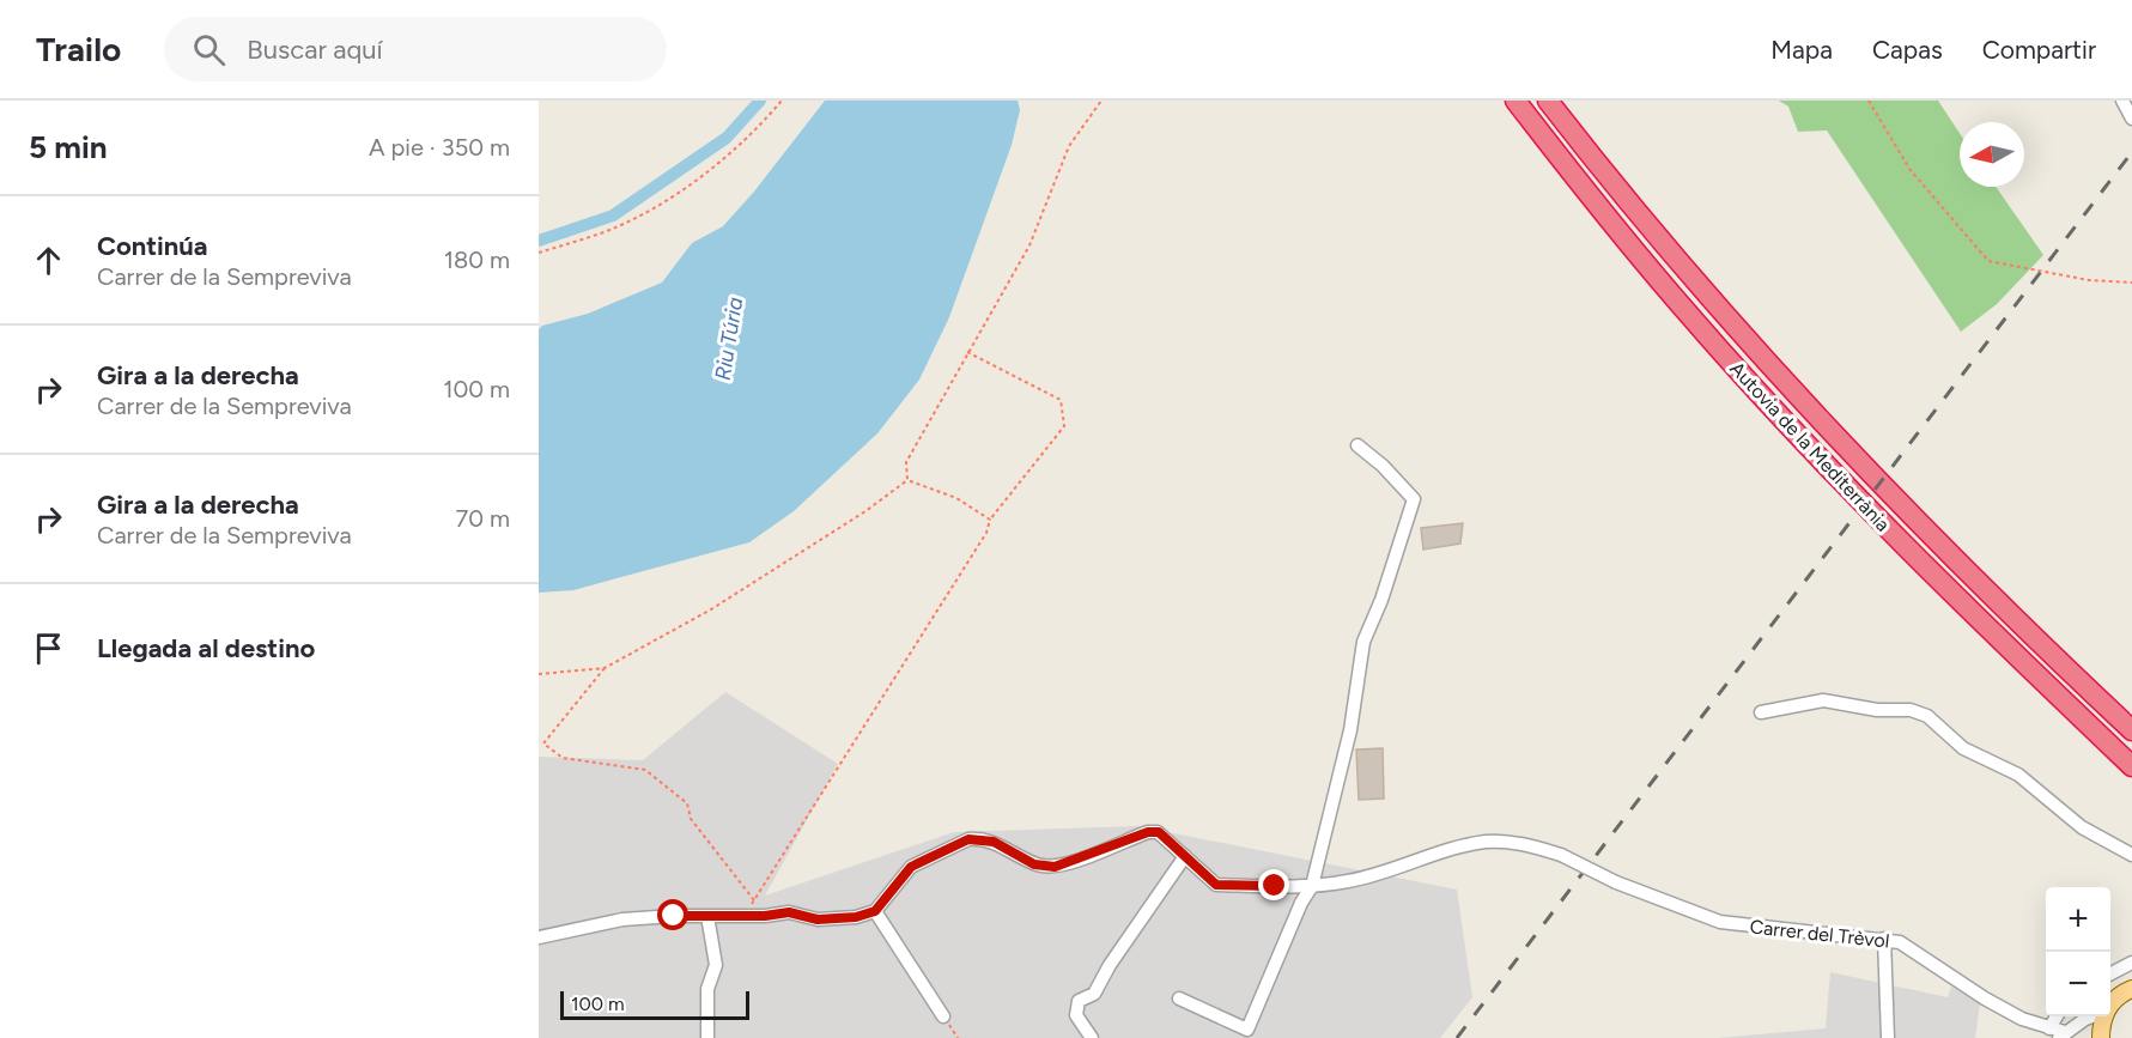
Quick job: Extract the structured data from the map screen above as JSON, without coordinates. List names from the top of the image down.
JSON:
{
  "streets": {
    "highway": ["Autovia de la Mediterrània"],
    "street": ["Carrer del Trèvol"]
  },
  "water": ["Riu Túria"],
  "scale_bar": "100 m",
  "north": "left",
  "page": {
    "header": "Trailo",
    "search": "Buscar aquí",
    "nav": ["Mapa", "Capas", "Compartir"],
    "heading": ["5 min", "A pie · 350 m"],
    "list": [
      ["Continúa", "Carrer de la Sempreviva", "180 m"],
      ["Gira a la derecha", "Carrer de la Sempreviva", "100 m"],
      ["Gira a la derecha", "Carrer de la Sempreviva", "70 m"],
      "Llegada al destino"
    ],
    "map_buttons": ["+", "−"],
    "scale": "100 m"
  }
}
